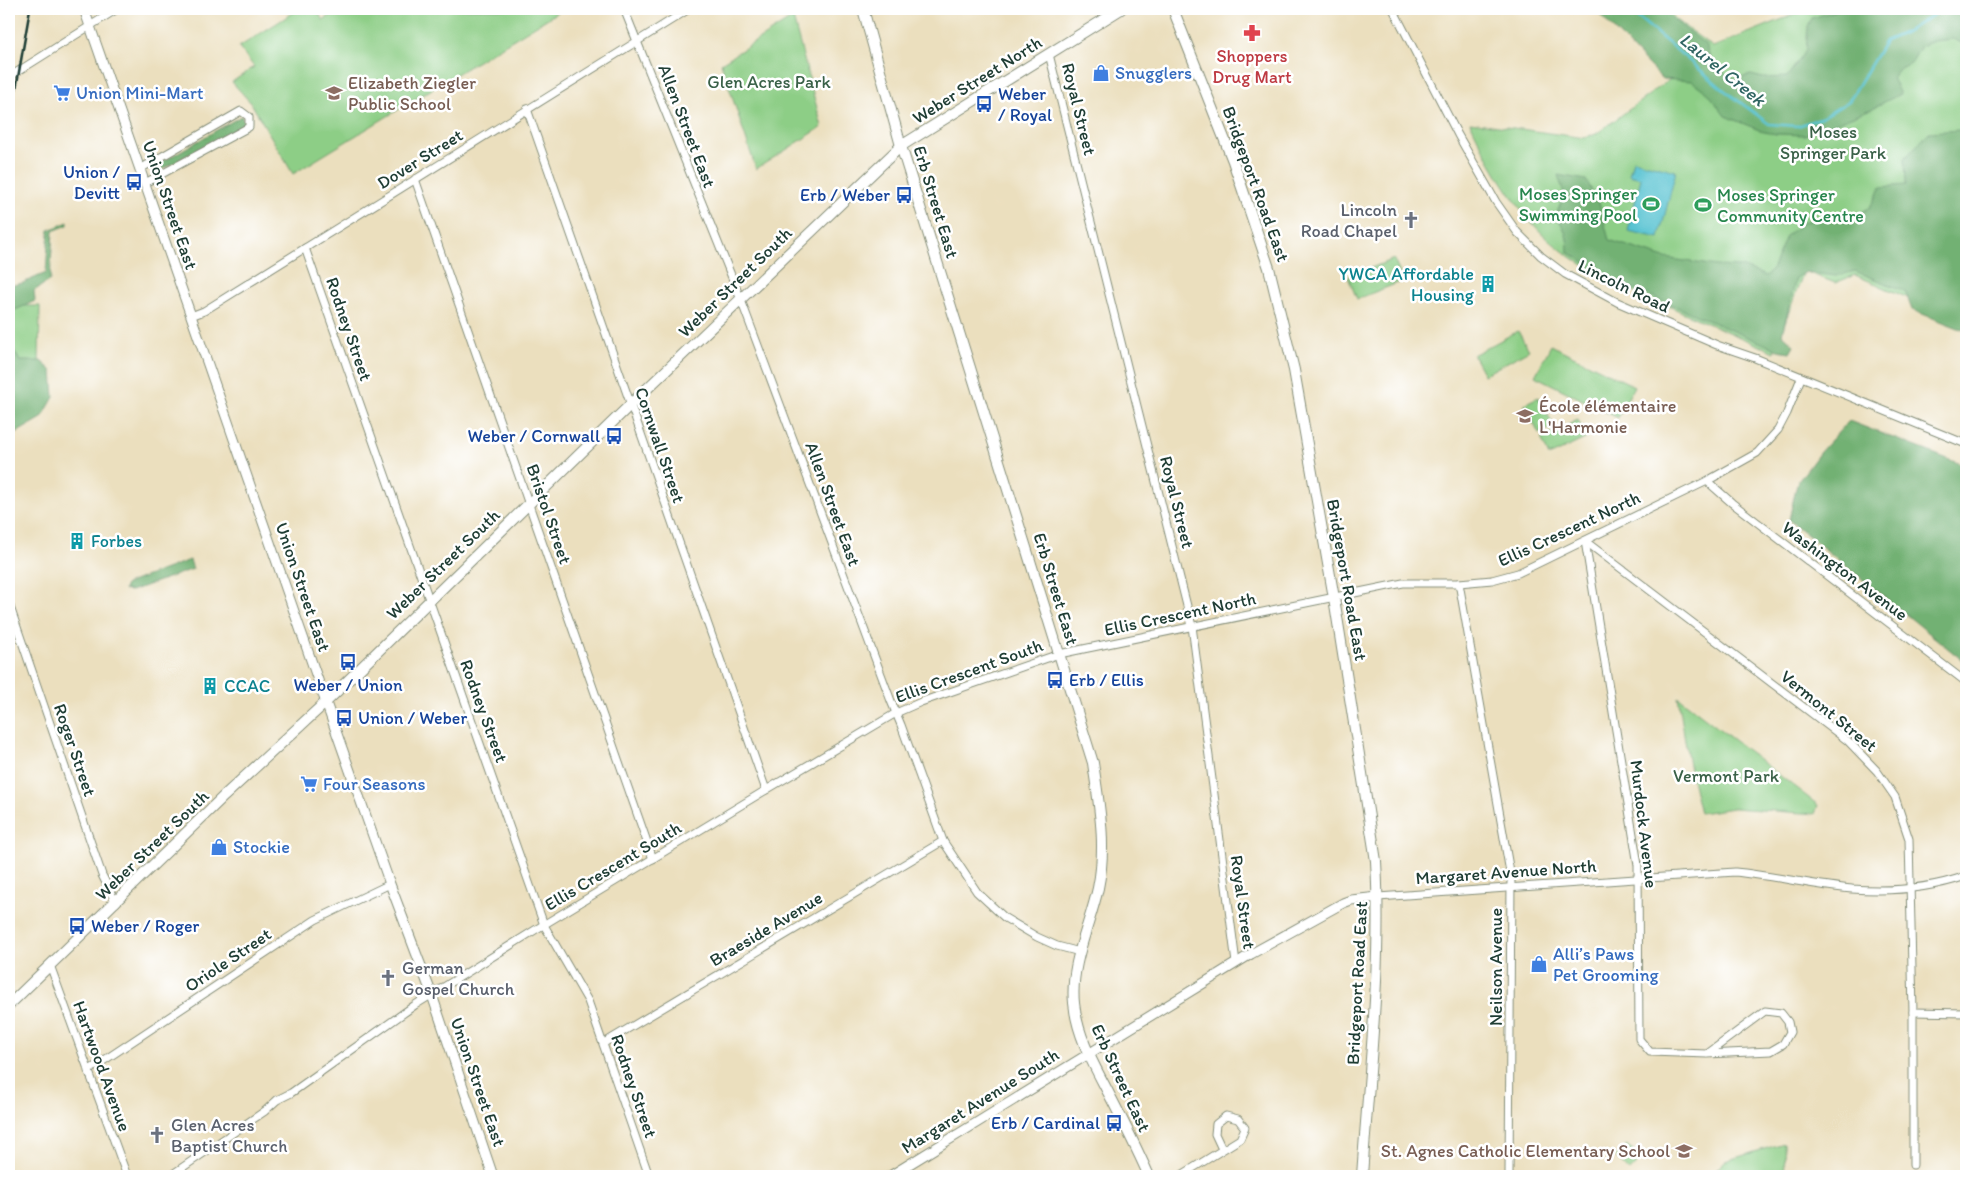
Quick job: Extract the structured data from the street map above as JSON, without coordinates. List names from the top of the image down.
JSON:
{
  "streets": {
    "main road": [
      "Weber Street North",
      "Bridgeport Road East",
      "Erb Street East",
      "Weber Street South"
    ],
    "street": [
      "Royal Street",
      "Allen Street East",
      "Dover Street",
      "Union Street East",
      "Lincoln Road",
      "Rodney Street",
      "Cornwall Street",
      "Bristol Street",
      "Ellis Crescent North",
      "Washington Avenue",
      "Ellis Crescent South",
      "Vermont Street",
      "Roger Street",
      "Murdock Avenue",
      "Margaret Avenue North",
      "Braeside Avenue",
      "Oriole Street",
      "Neilson Avenue",
      "Hartwood Avenue",
      "Margaret Avenue South"
    ]
  },
  "crossings": [
    ["Weber Street North", "Royal Street"],
    ["Weber Street North", "Erb Street East"],
    ["Weber Street North", "Weber Street South"],
    ["Royal Street", "Ellis Crescent North"],
    ["Royal Street", "Margaret Avenue North"],
    ["Allen Street East", "Dover Street"],
    ["Allen Street East", "Erb Street East"],
    ["Allen Street East", "Weber Street South"],
    ["Allen Street East", "Ellis Crescent South"],
    ["Allen Street East", "Braeside Avenue"],
    ["Dover Street", "Union Street East"],
    ["Dover Street", "Rodney Street"],
    ["Dover Street", "Cornwall Street"],
    ["Dover Street", "Bristol Street"],
    ["Bridgeport Road East", "Ellis Crescent North"],
    ["Bridgeport Road East", "Margaret Avenue North"],
    ["Erb Street East", "Weber Street South"],
    ["Erb Street East", "Ellis Crescent North"],
    ["Erb Street East", "Ellis Crescent South"],
    ["Erb Street East", "Margaret Avenue North"],
    ["Erb Street East", "Margaret Avenue South"],
    ["Union Street East", "Weber Street South"],
    ["Union Street East", "Ellis Crescent South"],
    ["Union Street East", "Oriole Street"],
    ["Weber Street South", "Rodney Street"],
    ["Weber Street South", "Cornwall Street"],
    ["Weber Street South", "Bristol Street"],
    ["Weber Street South", "Roger Street"],
    ["Weber Street South", "Hartwood Avenue"],
    ["Lincoln Road", "Ellis Crescent North"],
    ["Rodney Street", "Ellis Crescent South"],
    ["Rodney Street", "Braeside Avenue"],
    ["Cornwall Street", "Ellis Crescent South"],
    ["Bristol Street", "Ellis Crescent South"],
    ["Ellis Crescent North", "Washington Avenue"],
    ["Ellis Crescent North", "Ellis Crescent South"],
    ["Ellis Crescent North", "Vermont Street"],
    ["Ellis Crescent North", "Murdock Avenue"],
    ["Ellis Crescent North", "Neilson Avenue"],
    ["Vermont Street", "Murdock Avenue"],
    ["Vermont Street", "Margaret Avenue North"],
    ["Murdock Avenue", "Margaret Avenue North"],
    ["Margaret Avenue North", "Neilson Avenue"],
    ["Margaret Avenue North", "Margaret Avenue South"],
    ["Oriole Street", "Hartwood Avenue"]
  ],
  "water": ["Laurel Creek"],
  "parks": ["Glen Acres Park", "Moses Springer Park", "Vermont Park"],
  "places": {
    "pharmacy": ["Shoppers Drug Mart"],
    "shop": ["Snugglers", "Stockie", "Alli’s Paws Pet Grooming"],
    "supermarket": ["Union Mini-Mart", "Four Seasons"],
    "school or university": ["Elizabeth Ziegler Public School", "École élémentaire L'Harmonie", "St. Agnes Catholic Elementary School"],
    "bus stop": [
      "Weber / Royal",
      "Union / Devitt",
      "Erb / Weber",
      "Weber / Cornwall",
      "Weber / Union",
      "Erb / Ellis",
      "Union / Weber",
      "Weber / Roger",
      "Erb / Cardinal"
    ],
    "sports": ["Moses Springer Swimming Pool", "Moses Springer Community Centre"],
    "church": ["Lincoln Road Chapel", "German Gospel Church", "Glen Acres Baptist Church"],
    "building": ["YWCA Affordable Housing", "Forbes", "CCAC"]
  }
}
